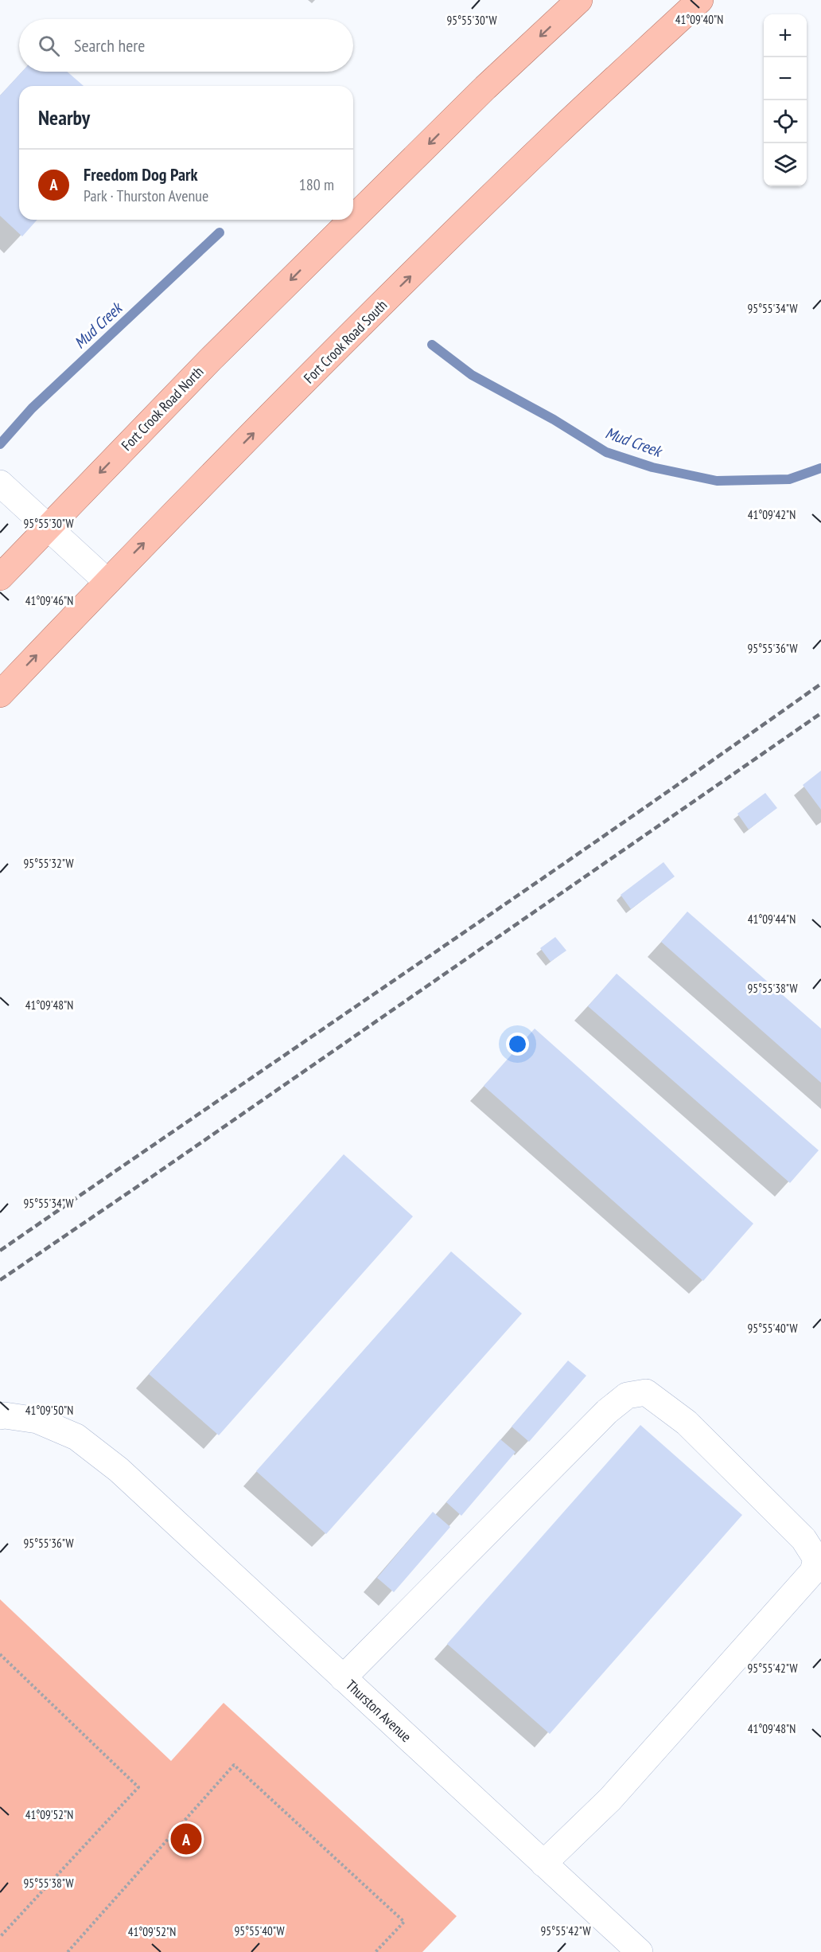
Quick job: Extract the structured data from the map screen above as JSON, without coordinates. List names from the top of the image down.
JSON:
{
  "streets": {
    "main road": ["Fort Crook Road South", "Fort Crook Road North"],
    "street": ["Thurston Avenue"]
  },
  "one_way": ["Fort Crook Road South", "Fort Crook Road North"],
  "water": ["Mud Creek"],
  "page": {
    "map_buttons": ["+", "−"],
    "search": "Search here",
    "heading": "Nearby",
    "list": [
      {
        "mark": "A",
        "name": "Freedom Dog Park",
        "note": "Park · Thurston Avenue",
        "value": "180 m"
      }
    ],
    "pins": "A"
  },
  "coordinates": [
    "41°09'40\"N",
    "95°55'30\"W",
    "95°55'34\"W",
    "41°09'42\"N",
    "41°09'46\"N",
    "95°55'36\"W",
    "95°55'32\"W",
    "41°09'44\"N",
    "95°55'38\"W",
    "41°09'48\"N",
    "95°55'40\"W",
    "41°09'50\"N",
    "95°55'42\"W",
    "41°09'52\"N"
  ]
}
